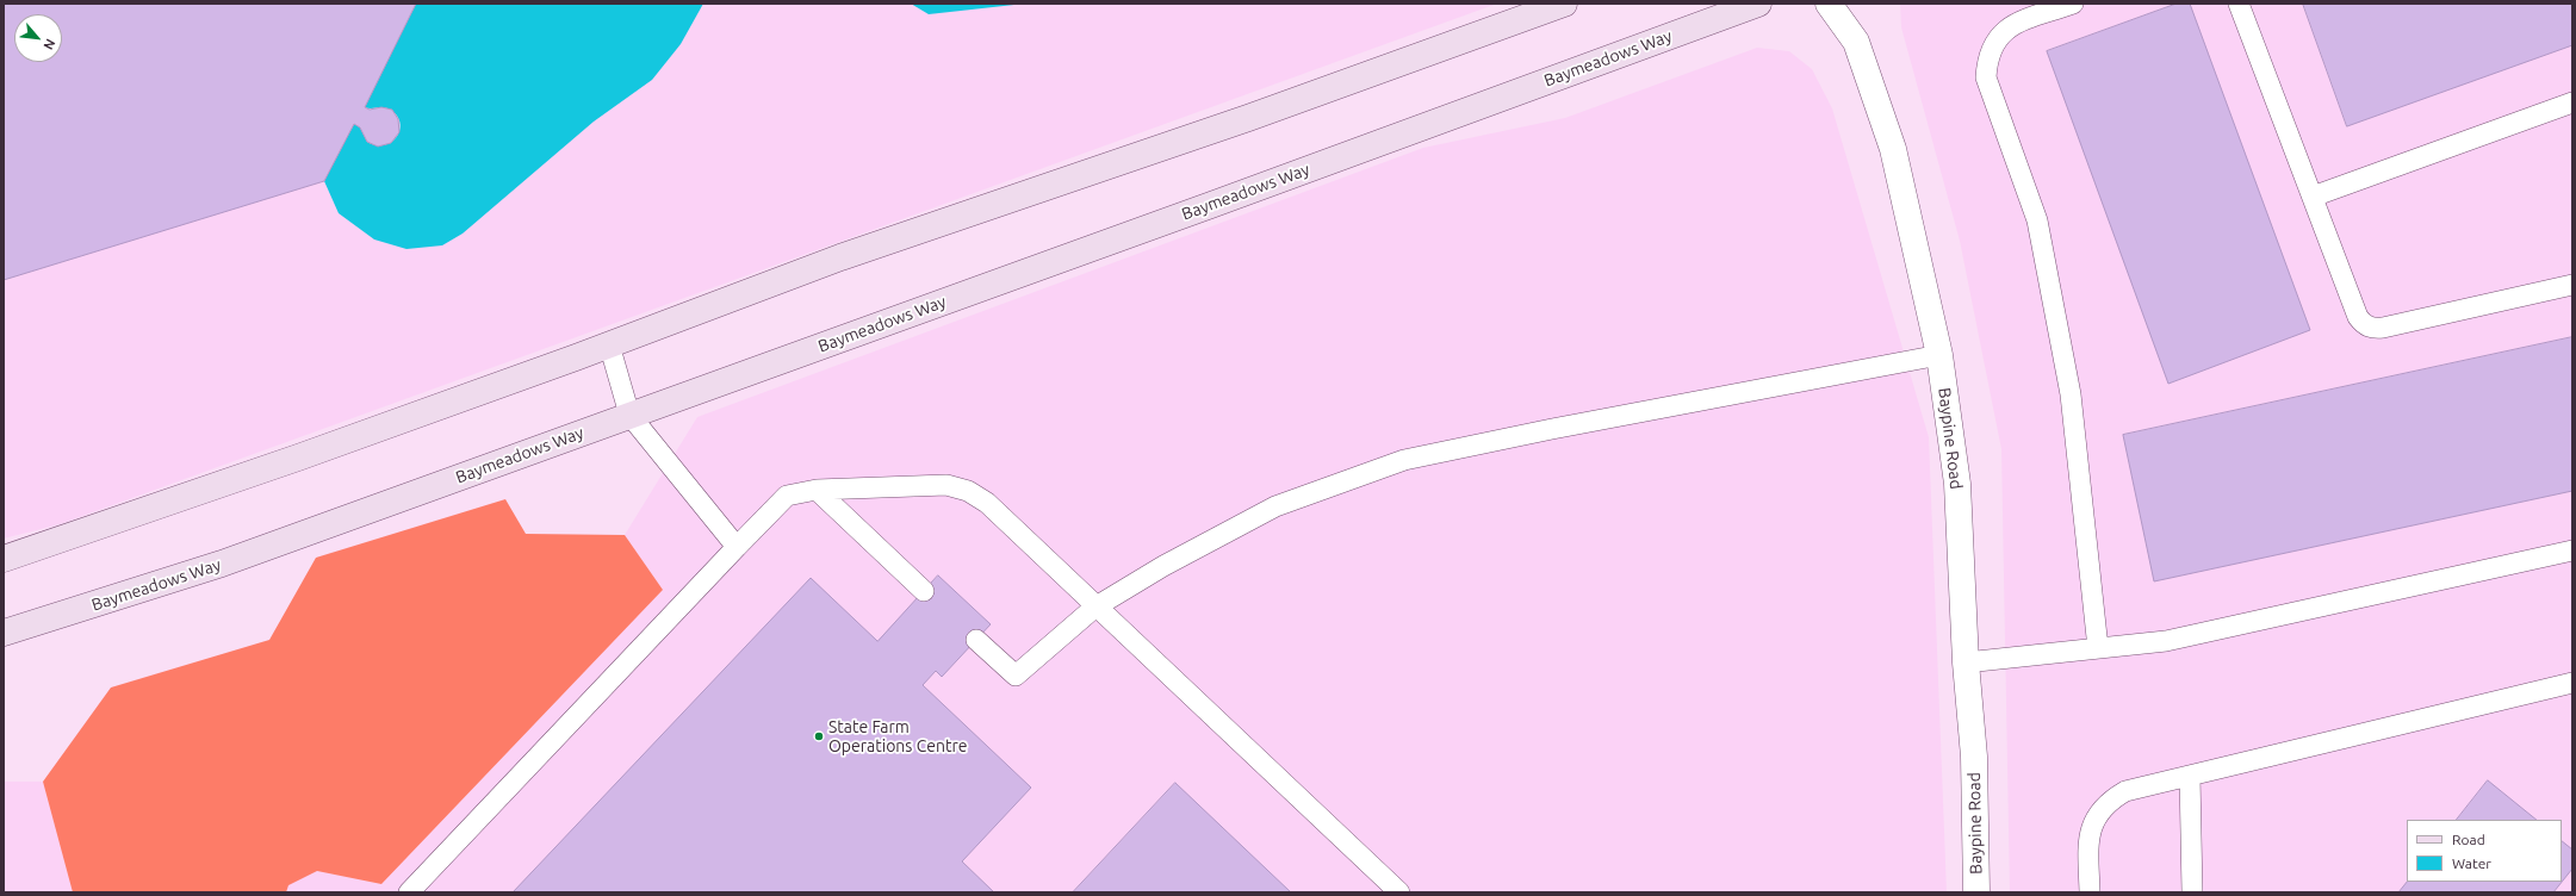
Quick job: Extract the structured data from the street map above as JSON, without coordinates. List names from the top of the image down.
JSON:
{
  "streets": {
    "street": ["Baymeadows Way", "Baypine Road"]
  },
  "places": ["State Farm Operations Centre"],
  "legend": ["Road", "Water"],
  "north": "bottom right"
}
